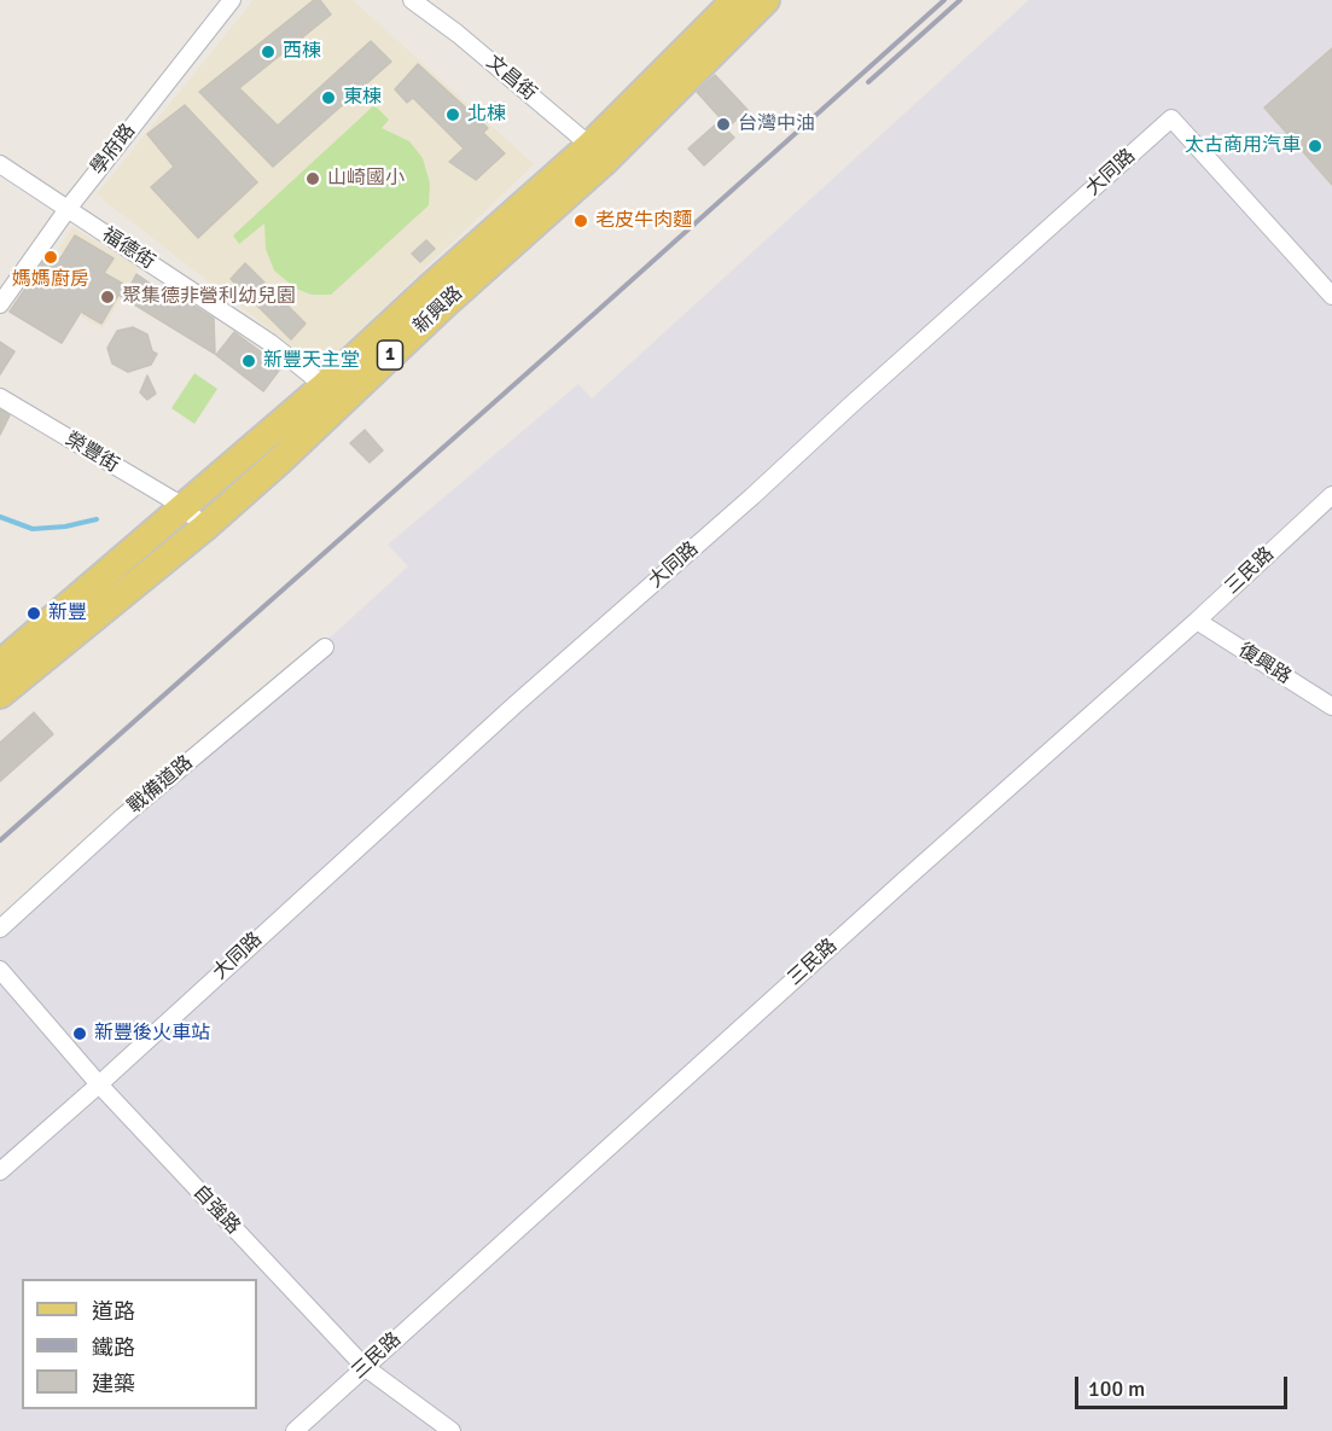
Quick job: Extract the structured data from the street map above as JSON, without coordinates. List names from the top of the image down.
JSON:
{
  "streets": {
    "main road": ["新興路", "1"],
    "street": [
      "文昌街",
      "學府路",
      "大同路",
      "福德街",
      "榮豐街",
      "三民路",
      "復興路",
      "戰備道路",
      "自強路"
    ]
  },
  "crossings": [
    ["文昌街", "新興路"],
    ["學府路", "福德街"],
    ["大同路", "自強路"],
    ["福德街", "新興路"],
    ["新興路", "榮豐街"],
    ["三民路", "復興路"],
    ["三民路", "自強路"]
  ],
  "places": [
    "西棟",
    "東棟",
    "北棟",
    "台灣中油",
    "太古商用汽車",
    "山崎國小",
    "老皮牛肉麵",
    "媽媽廚房",
    "聚集德非營利幼兒園",
    "新豐天主堂",
    "新豐",
    "新豐後火車站"
  ],
  "legend": ["道路", "鐵路", "建築"],
  "scale_bar": "100 m"
}
